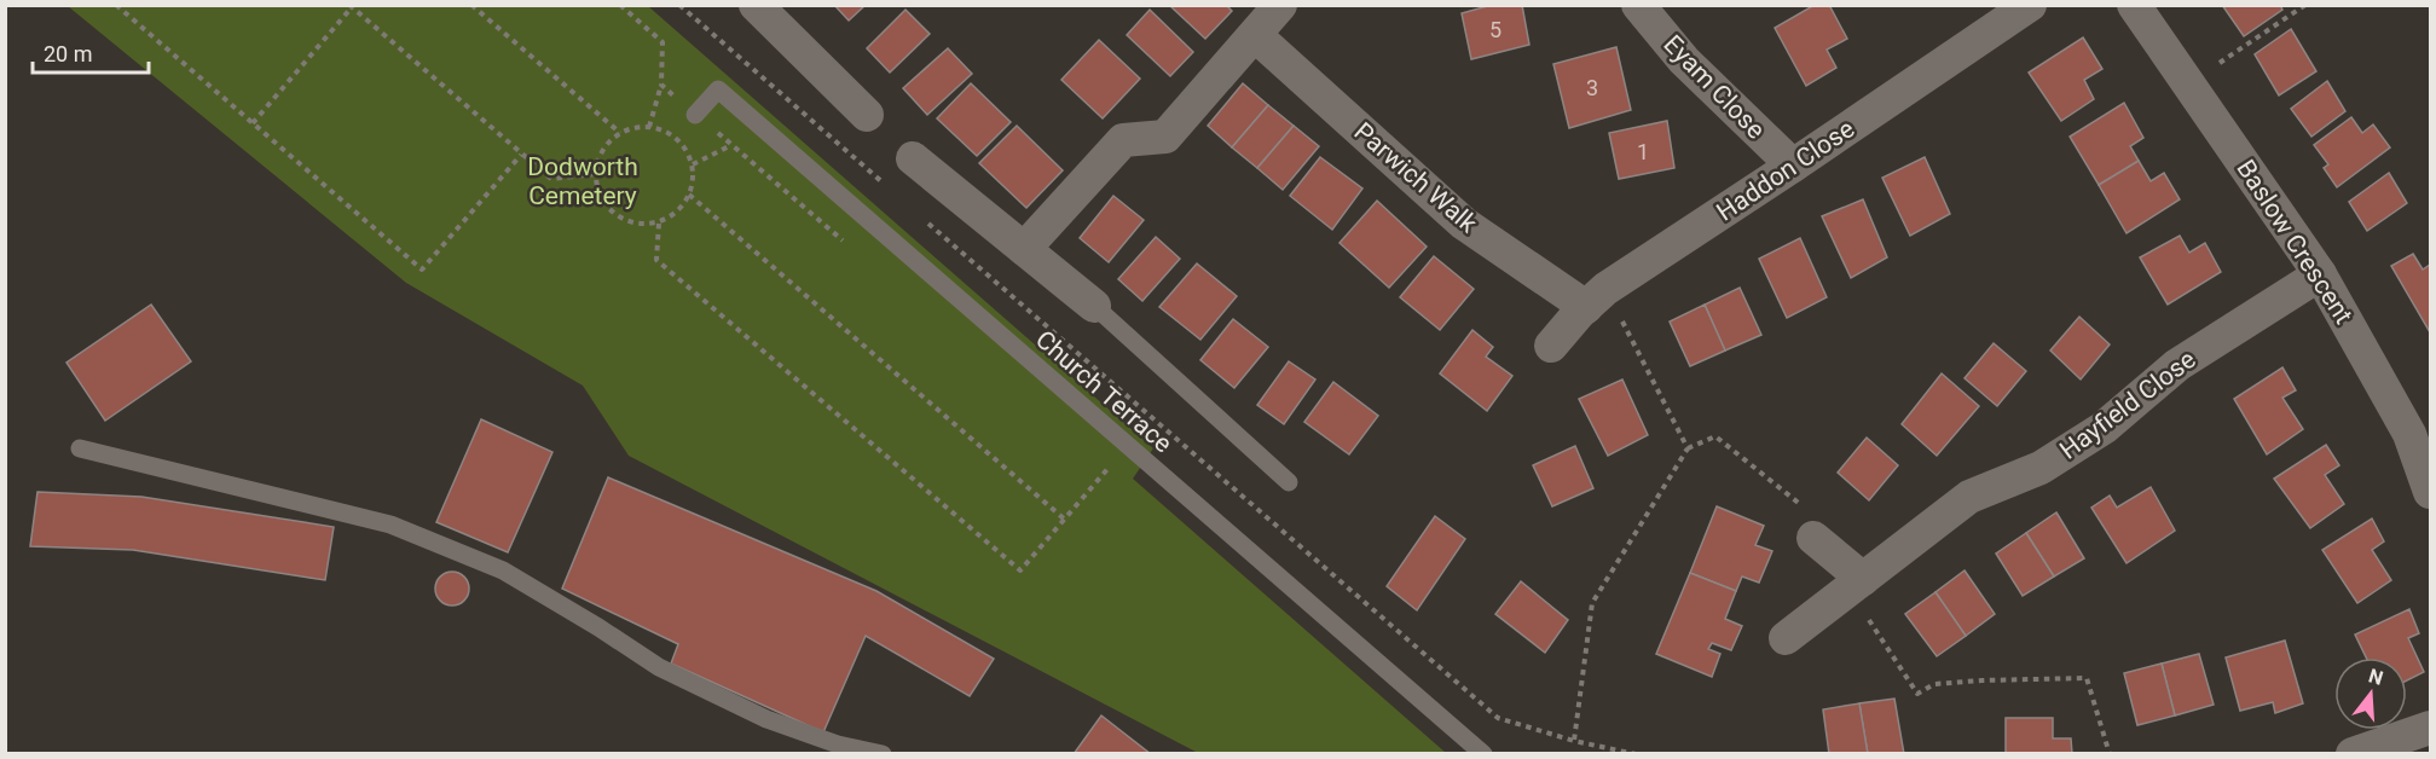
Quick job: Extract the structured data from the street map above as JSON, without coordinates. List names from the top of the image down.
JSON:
{
  "streets": {
    "street": [
      "Eyam Close",
      "Haddon Close",
      "Parwich Walk",
      "Baslow Crescent",
      "Hayfield Close"
    ],
    "lane": ["Church Terrace"]
  },
  "crossings": [
    ["Eyam Close", "Haddon Close"],
    ["Haddon Close", "Parwich Walk"],
    ["Baslow Crescent", "Hayfield Close"]
  ],
  "parks": ["Dodworth Cemetery"],
  "house_numbers": ["5", "3", "1"],
  "scale_bar": "20 m",
  "north": "top"
}
